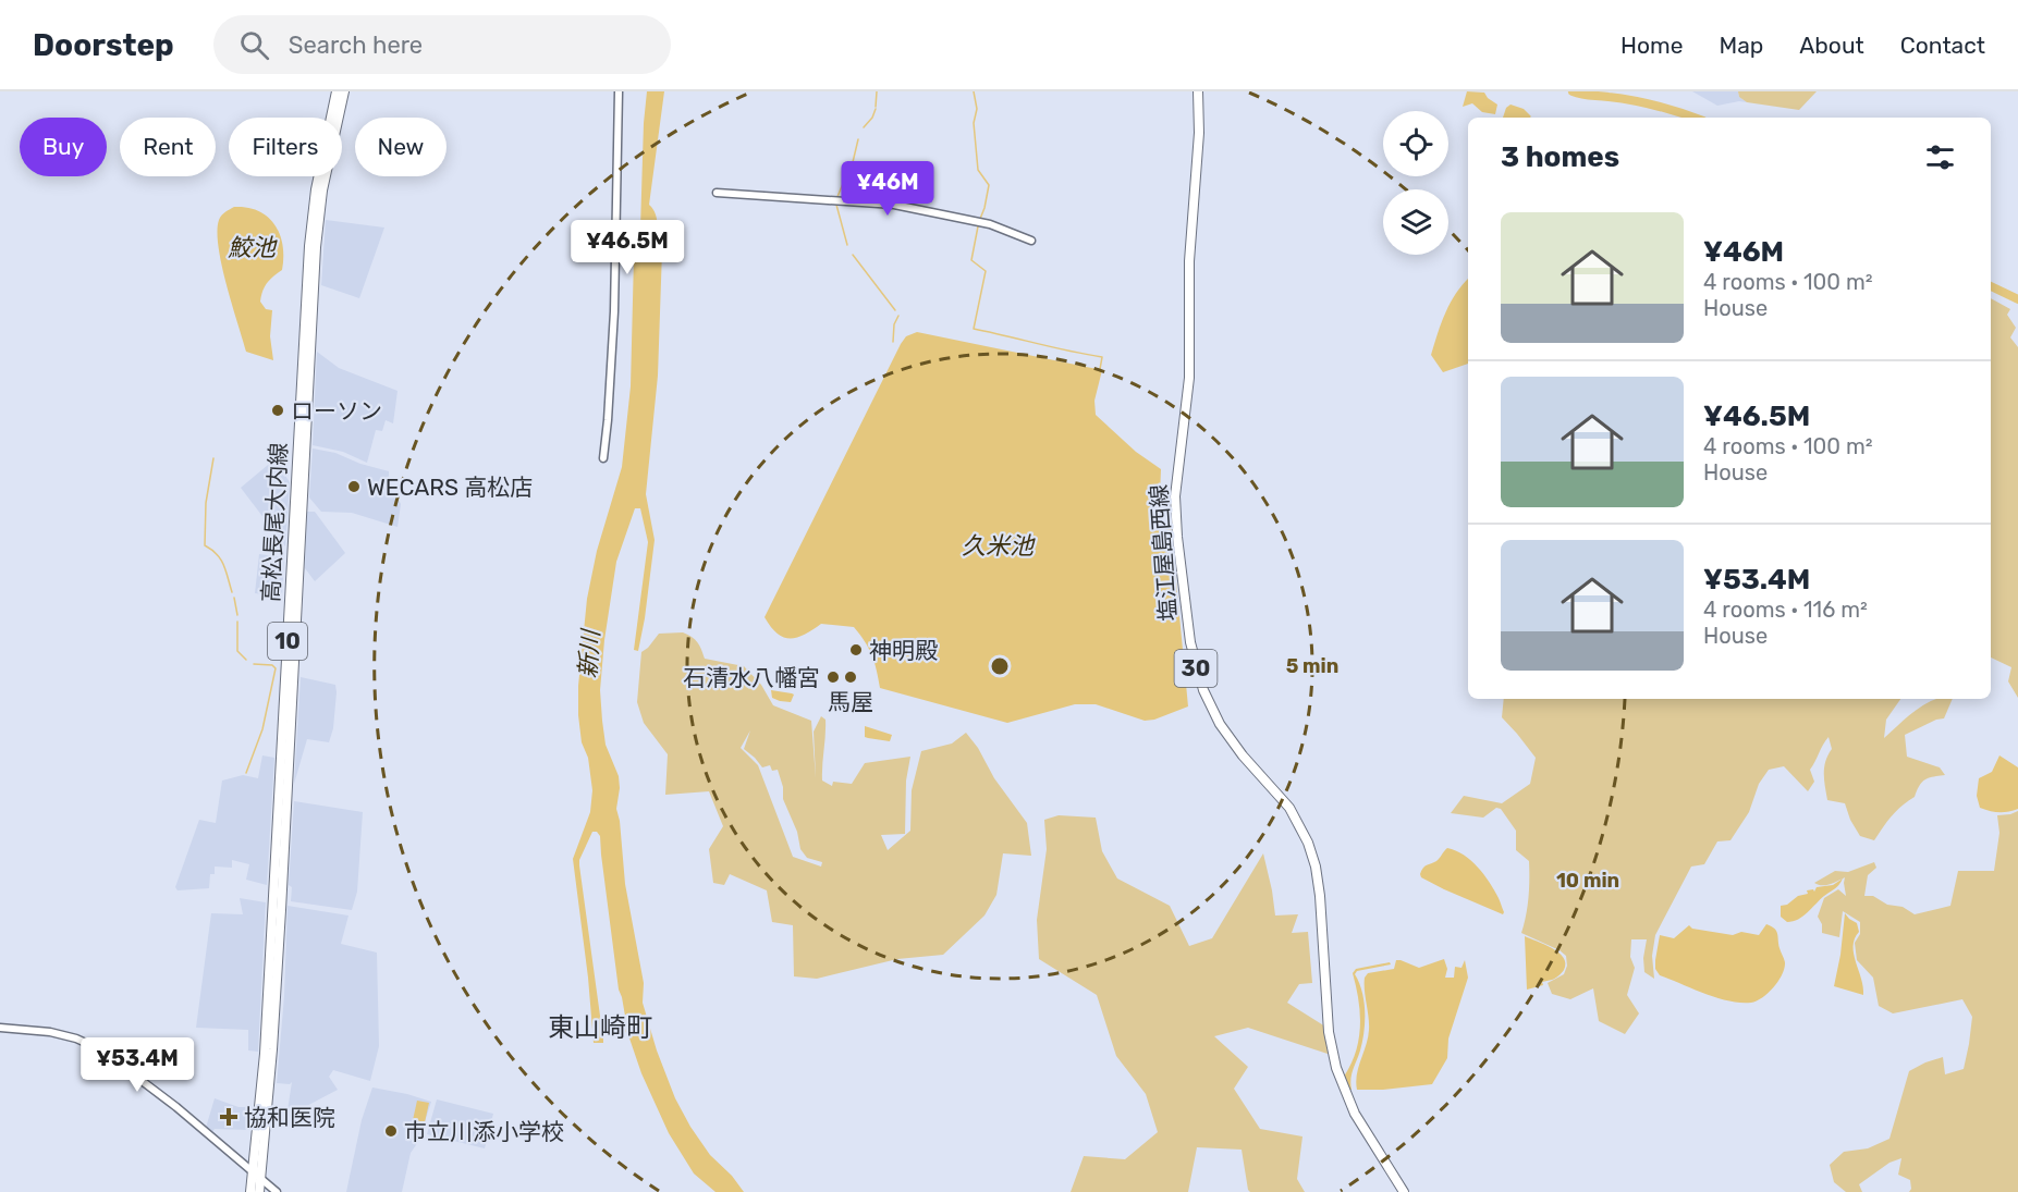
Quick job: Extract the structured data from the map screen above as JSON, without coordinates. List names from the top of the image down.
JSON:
{
  "streets": {
    "main road": [
      "高松長尾大内線",
      "塩江屋島西線",
      "10",
      "30"
    ]
  },
  "districts": ["東山崎町"],
  "water": ["鮫池", "久米池", "新川"],
  "places": {
    "other": [
      "ローソン",
      "WECARS 高松店",
      "神明殿",
      "石清水八幡宮",
      "馬屋",
      "市立川添小学校"
    ],
    "health": ["協和医院"]
  },
  "page": {
    "header": "Doorstep",
    "search": "Search here",
    "nav": [
      "Home",
      "Map",
      "About",
      "Contact"
    ],
    "chip": [
      "Buy",
      "Rent",
      "Filters",
      "New"
    ],
    "heading": "3 homes",
    "price": ["¥46M", "¥46.5M", "¥53.4M"],
    "list": [
      {
        "name": "¥46M",
        "note": "4 rooms · 100 m² · House"
      },
      {
        "name": "¥46.5M",
        "note": "4 rooms · 100 m² · House"
      },
      {
        "name": "¥53.4M",
        "note": "4 rooms · 116 m² · House"
      }
    ]
  },
  "rings": ["5 min", "10 min"]
}
